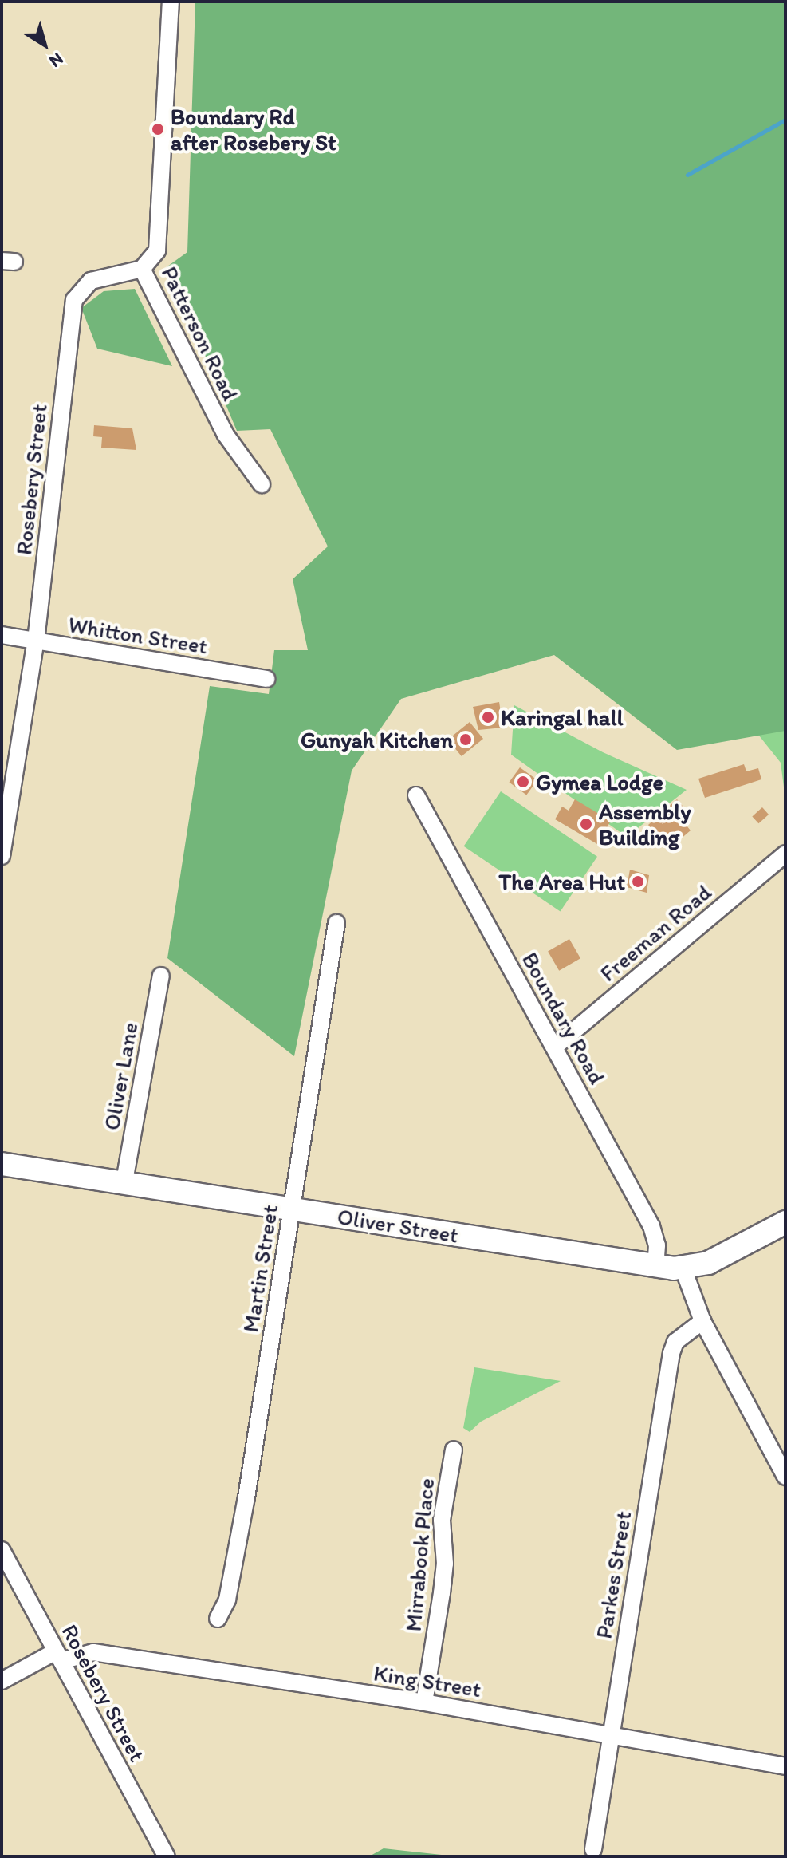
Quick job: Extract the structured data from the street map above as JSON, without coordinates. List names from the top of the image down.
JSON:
{
  "streets": {
    "street": [
      "Patterson Road",
      "Rosebery Street",
      "Whitton Street",
      "Freeman Road",
      "Boundary Road",
      "Oliver Lane",
      "Oliver Street",
      "Martin Street",
      "Mirrabook Place",
      "Parkes Street",
      "King Street"
    ]
  },
  "crossings": [
    ["Patterson Road", "Rosebery Street"],
    ["Rosebery Street", "Whitton Street"],
    ["Rosebery Street", "King Street"],
    ["Freeman Road", "Boundary Road"],
    ["Boundary Road", "Oliver Street"],
    ["Oliver Lane", "Oliver Street"],
    ["Oliver Street", "Martin Street"],
    ["Mirrabook Place", "King Street"],
    ["Parkes Street", "King Street"]
  ],
  "places": [
    "Boundary Rd after Rosebery St",
    "Karingal hall",
    "Gunyah Kitchen",
    "Gymea Lodge",
    "Assembly Building",
    "The Area Hut"
  ],
  "north": "bottom right"
}
